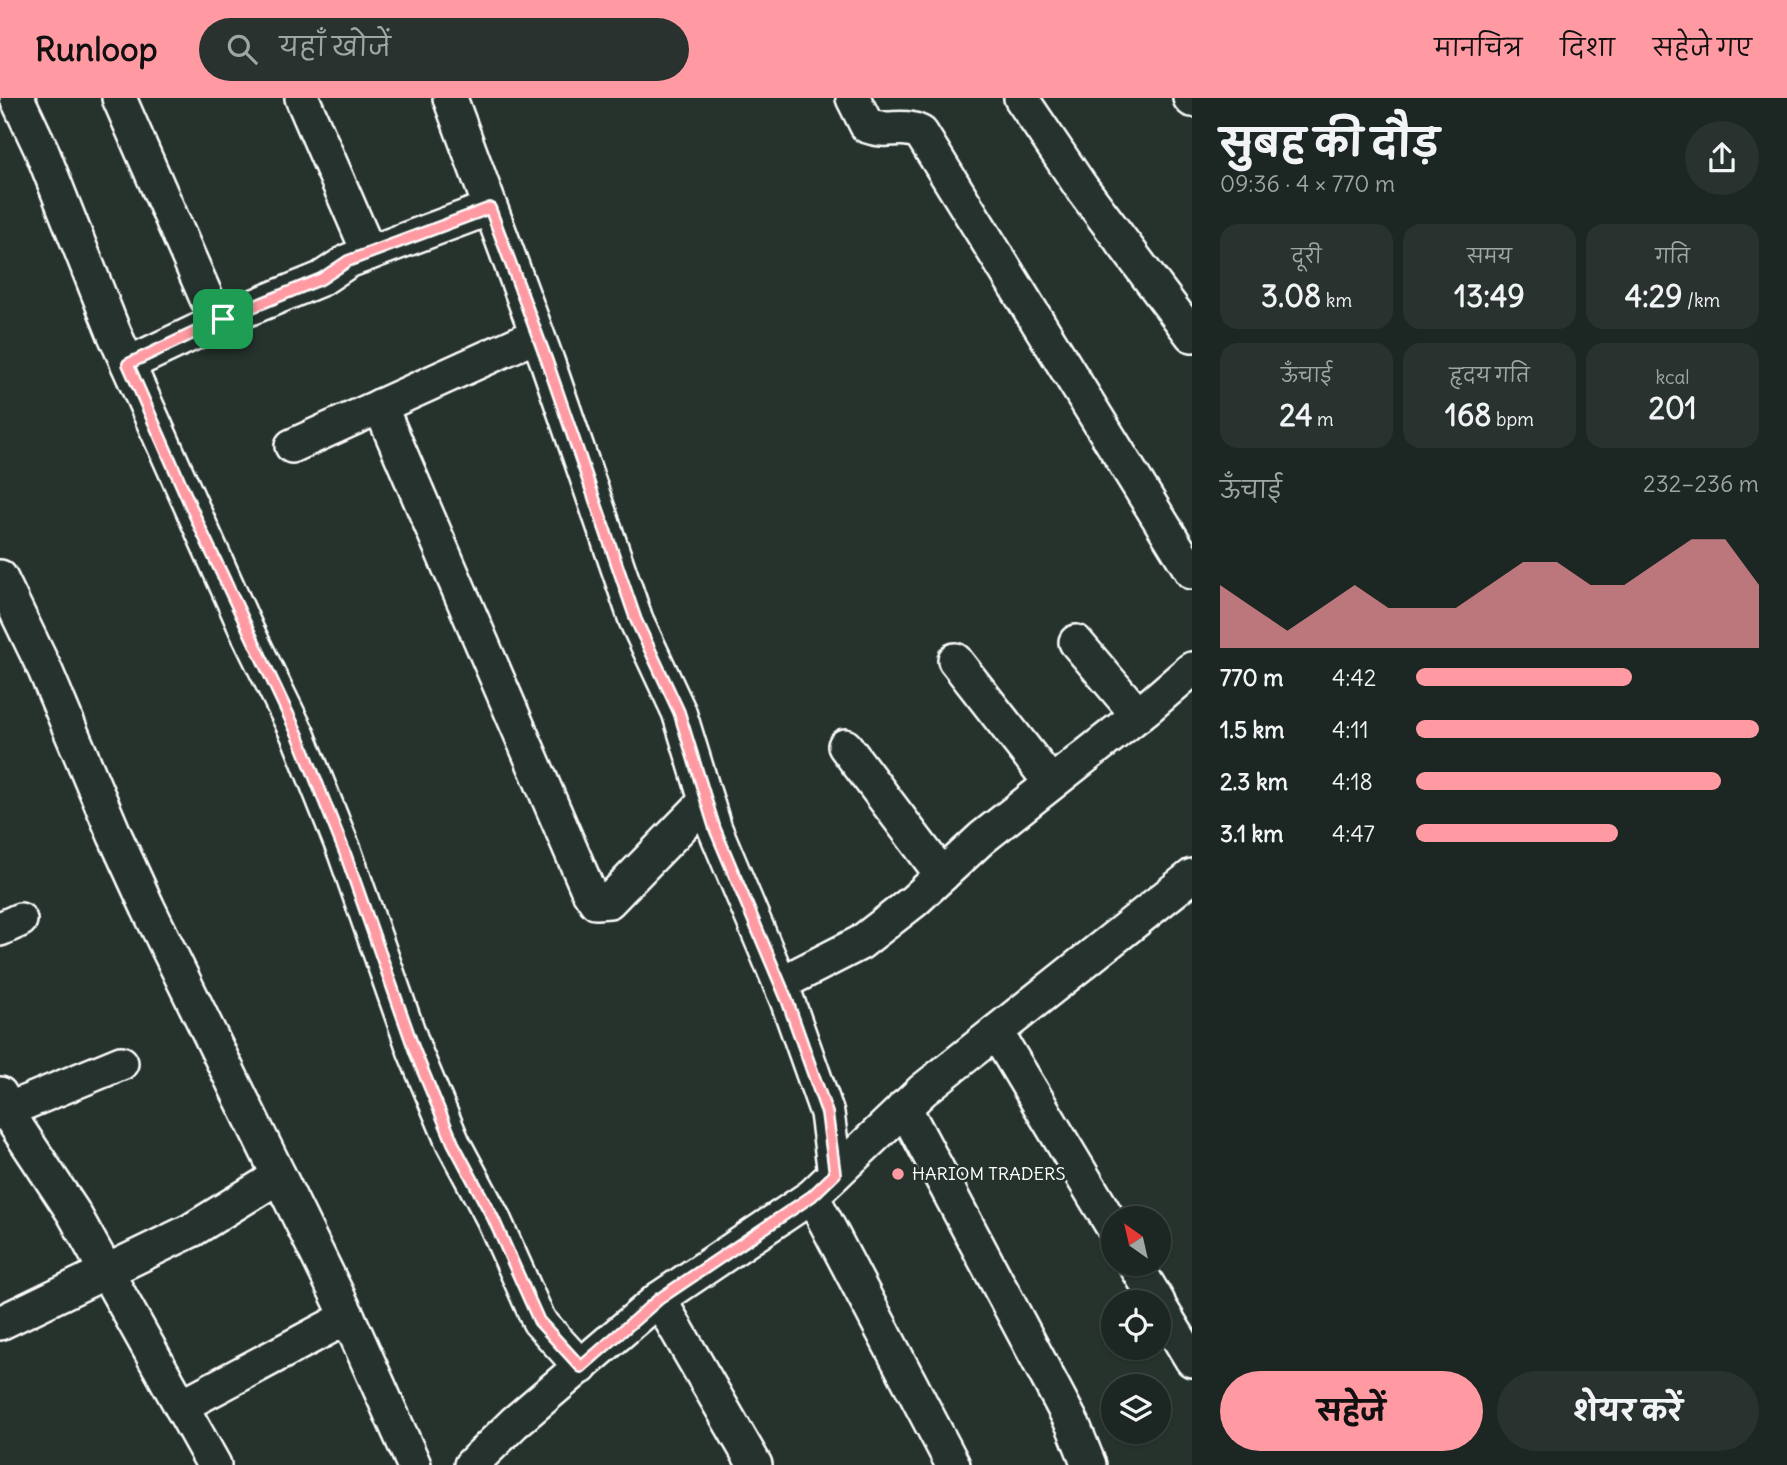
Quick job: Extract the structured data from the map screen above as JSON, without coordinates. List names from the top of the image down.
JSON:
{
  "places": ["HARIOM TRADERS"],
  "north": "top left",
  "page": {
    "header": "Runloop",
    "search": "यहाँ खोजें",
    "nav": ["मानचित्र", "दिशा", "सहेजे गए"],
    "heading": ["सुबह की दौड़", "09:36 · 4 × 770 m"],
    "stats": [
      ["दूरी", "3.08 km"],
      ["समय", "13:49"],
      ["गति", "4:29 /km"],
      ["ऊँचाई", "24 m"],
      ["हृदय गति", "168 bpm"],
      ["kcal", "201"]
    ],
    "chart": ["ऊँचाई", "232–236 m"],
    "list": [
      {
        "name": "770 m",
        "note": "4:42"
      },
      {
        "name": "1.5 km",
        "note": "4:11"
      },
      {
        "name": "2.3 km",
        "note": "4:18"
      },
      {
        "name": "3.1 km",
        "note": "4:47"
      }
    ],
    "buttons": ["सहेजें", "शेयर करें"]
  }
}
